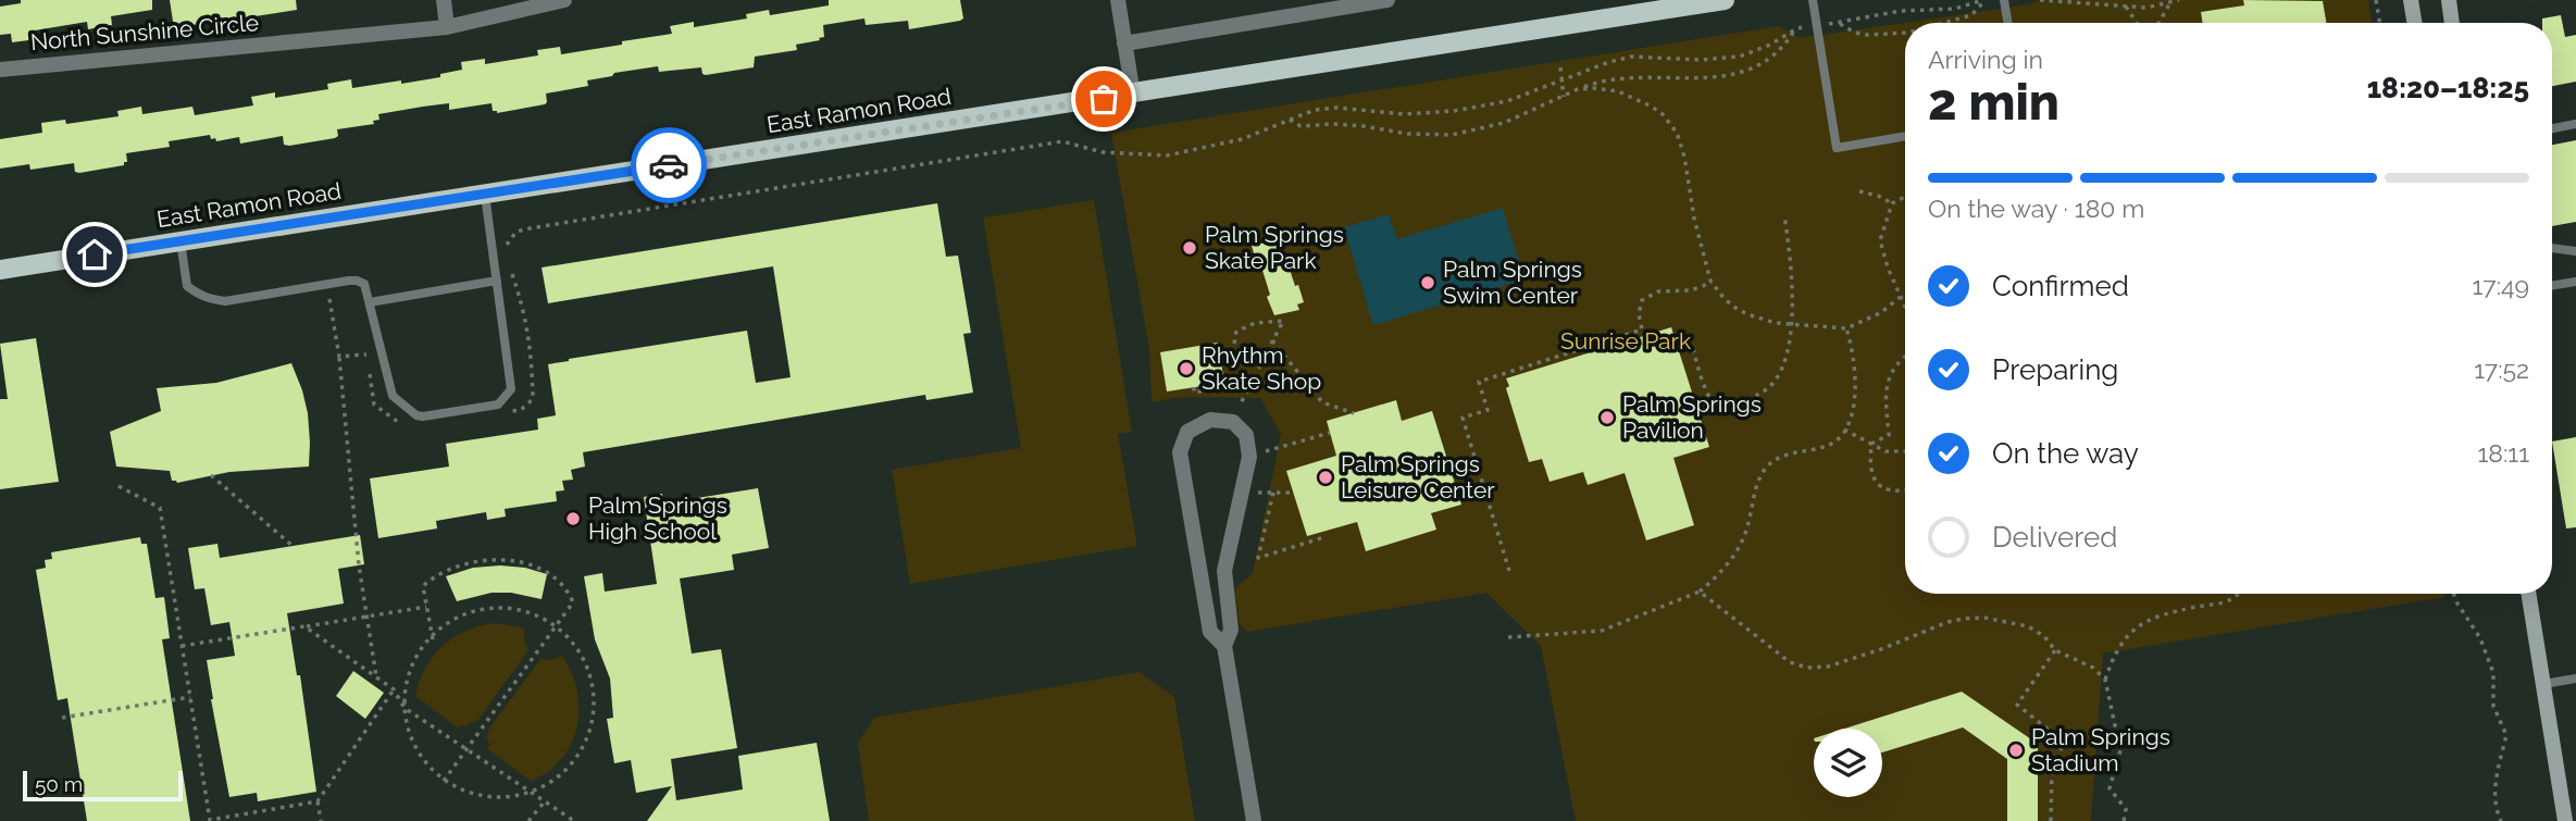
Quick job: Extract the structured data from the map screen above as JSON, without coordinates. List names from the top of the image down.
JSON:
{
  "streets": {
    "main road": ["East Ramon Road"],
    "street": ["North Sunshine Circle"]
  },
  "parks": ["Sunrise Park"],
  "places": [
    "Palm Springs Skate Park",
    "Palm Springs Swim Center",
    "Rhythm Skate Shop",
    "Palm Springs Pavilion",
    "Palm Springs Leisure Center",
    "Palm Springs High School",
    "Palm Springs Stadium"
  ],
  "scale_bar": "50 m",
  "page": {
    "heading": ["2 min", "Arriving in", "18:20–18:25"],
    "bar": "On the way · 180 m",
    "list": [
      ["Confirmed", "17:49"],
      ["Preparing", "17:52"],
      ["On the way", "18:11"],
      "Delivered"
    ],
    "scale": "50 m"
  }
}
